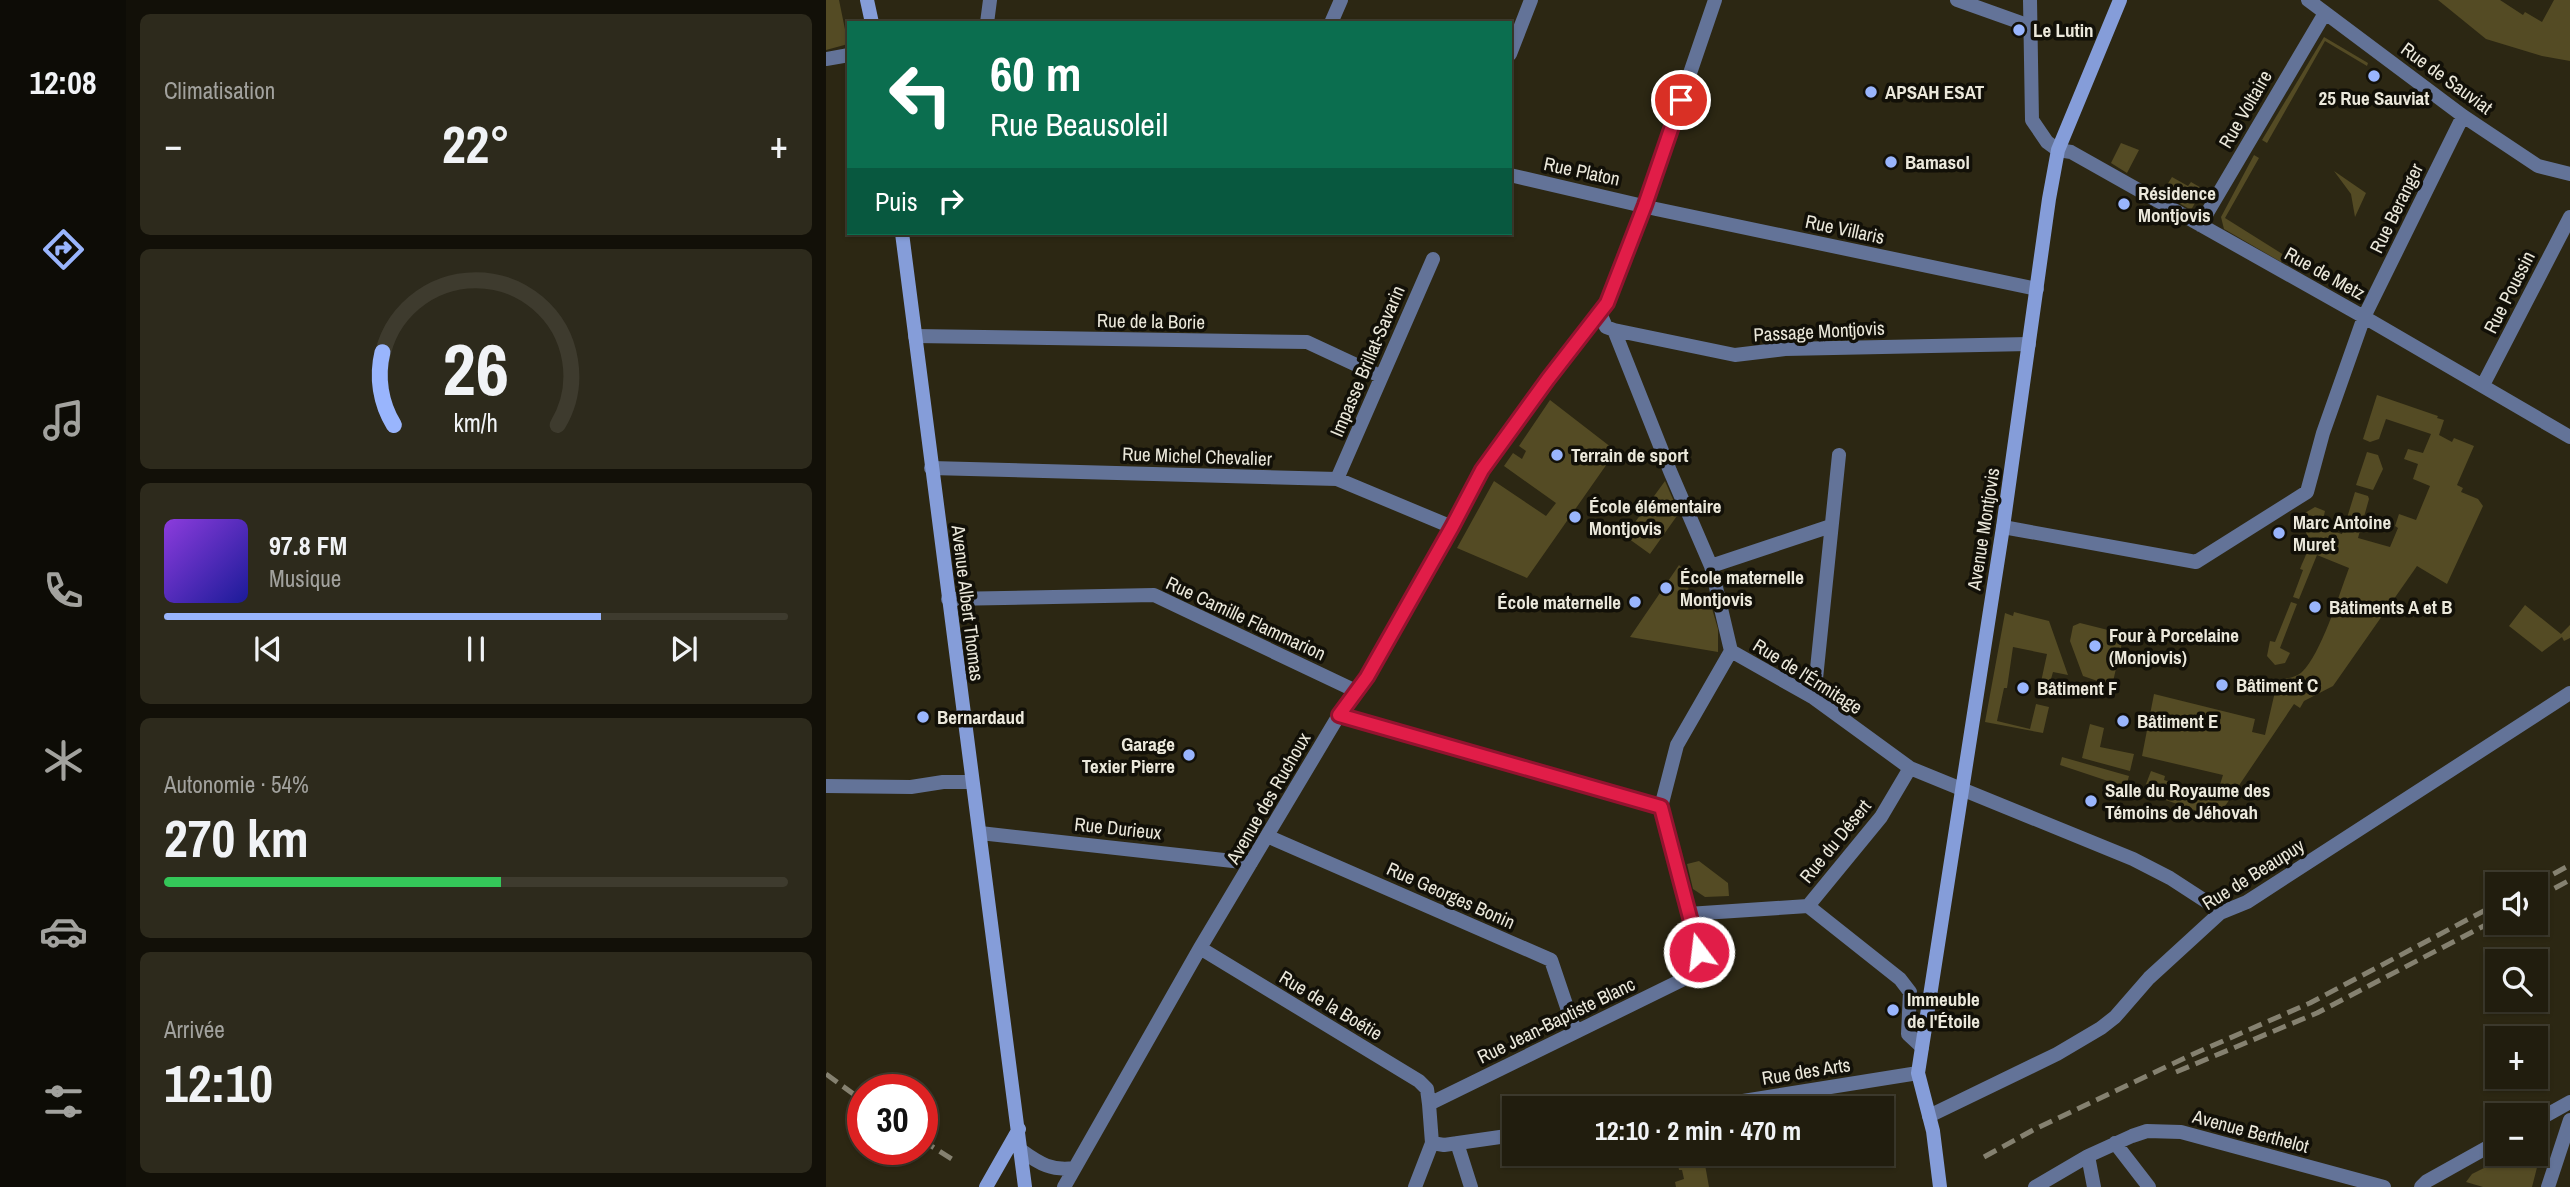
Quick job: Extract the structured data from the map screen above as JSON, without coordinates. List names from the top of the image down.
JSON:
{
  "streets": {
    "main road": ["Avenue Montjovis", "Avenue Albert Thomas"],
    "street": [
      "Rue de Sauviat",
      "Rue Voltaire",
      "Rue Platon",
      "Rue Beranger",
      "Rue Villaris",
      "Rue de Metz",
      "Rue Poussin",
      "Rue de la Borie",
      "Passage Montjovis",
      "Impasse Brillat-Savarin",
      "Rue Michel Chevalier",
      "Rue Camille Flammarion",
      "Rue de l'Érmitage",
      "Avenue des Ruchoux",
      "Rue Durieux",
      "Rue du Désert",
      "Rue de Beaupuy",
      "Rue Georges Bonin",
      "Rue de la Boétie",
      "Rue Jean-Baptiste Blanc",
      "Rue des Arts",
      "Avenue Berthelot"
    ]
  },
  "crossings": [
    ["Rue de Sauviat", "Rue Voltaire"],
    ["Rue de Sauviat", "Rue Beranger"],
    ["Rue Voltaire", "Rue de Metz"],
    ["Rue Platon", "Rue Villaris"],
    ["Rue Platon", "Avenue des Ruchoux"],
    ["Rue Beranger", "Rue de Metz"],
    ["Rue Beranger", "Avenue Montjovis"],
    ["Rue Villaris", "Avenue Montjovis"],
    ["Rue Villaris", "Avenue des Ruchoux"],
    ["Rue de Metz", "Rue Poussin"],
    ["Rue de Metz", "Avenue Montjovis"],
    ["Rue de la Borie", "Impasse Brillat-Savarin"],
    ["Rue de la Borie", "Avenue Albert Thomas"],
    ["Passage Montjovis", "Avenue Montjovis"],
    ["Passage Montjovis", "Rue de l'Érmitage"],
    ["Impasse Brillat-Savarin", "Rue Michel Chevalier"],
    ["Rue Michel Chevalier", "Avenue Albert Thomas"],
    ["Rue Michel Chevalier", "Avenue des Ruchoux"],
    ["Avenue Montjovis", "Rue de l'Érmitage"],
    ["Avenue Montjovis", "Rue des Arts"],
    ["Avenue Albert Thomas", "Rue Camille Flammarion"],
    ["Avenue Albert Thomas", "Rue Durieux"],
    ["Rue Camille Flammarion", "Avenue des Ruchoux"],
    ["Rue de l'Érmitage", "Avenue des Ruchoux"],
    ["Rue de l'Érmitage", "Rue du Désert"],
    ["Rue de l'Érmitage", "Rue de Beaupuy"],
    ["Rue de l'Érmitage", "Rue Jean-Baptiste Blanc"],
    ["Avenue des Ruchoux", "Rue Durieux"],
    ["Avenue des Ruchoux", "Rue Georges Bonin"],
    ["Avenue des Ruchoux", "Rue de la Boétie"],
    ["Rue du Désert", "Rue Jean-Baptiste Blanc"],
    ["Rue Georges Bonin", "Rue Jean-Baptiste Blanc"],
    ["Rue de la Boétie", "Rue Jean-Baptiste Blanc"]
  ],
  "places": [
    "Le Lutin",
    "25 Rue Sauviat",
    "APSAH ESAT",
    "Bamasol",
    "Résidence Montjovis",
    "Terrain de sport",
    "École élémentaire Montjovis",
    "Marc Antoine Muret",
    "École maternelle Montjovis",
    "École maternelle",
    "Bâtiments A et B",
    "Four à Porcelaine (Monjovis)",
    "Bâtiment C",
    "Bâtiment F",
    "Bernardaud",
    "Bâtiment E",
    "Garage Texier Pierre",
    "Salle du Royaume des Témoins de Jéhovah",
    "Immeuble de l'Étoile"
  ],
  "page": {
    "tabs": "12:08",
    "tile": [
      "Climatisation",
      ["Autonomie · 54%", "270 km"],
      ["Arrivée", "12:10"]
    ],
    "turn": ["60 m", "Rue Beausoleil"],
    "heat": ["−", "22°", "+"],
    "then": "Puis",
    "song": ["97.8 FM", "Musique"],
    "map_buttons": ["+", "−"],
    "limit": "30",
    "trip": "12:10 · 2 min · 470 m",
    "gauge": ["26", "km/h"]
  }
}
